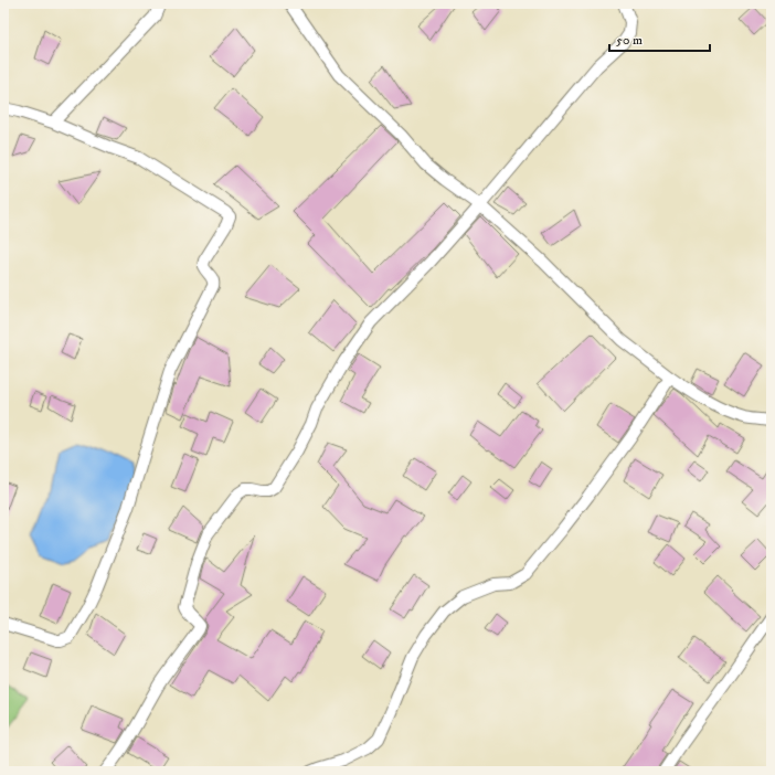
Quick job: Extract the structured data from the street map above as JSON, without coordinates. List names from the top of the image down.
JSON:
{
  "scale_bar": "50 m"
}
